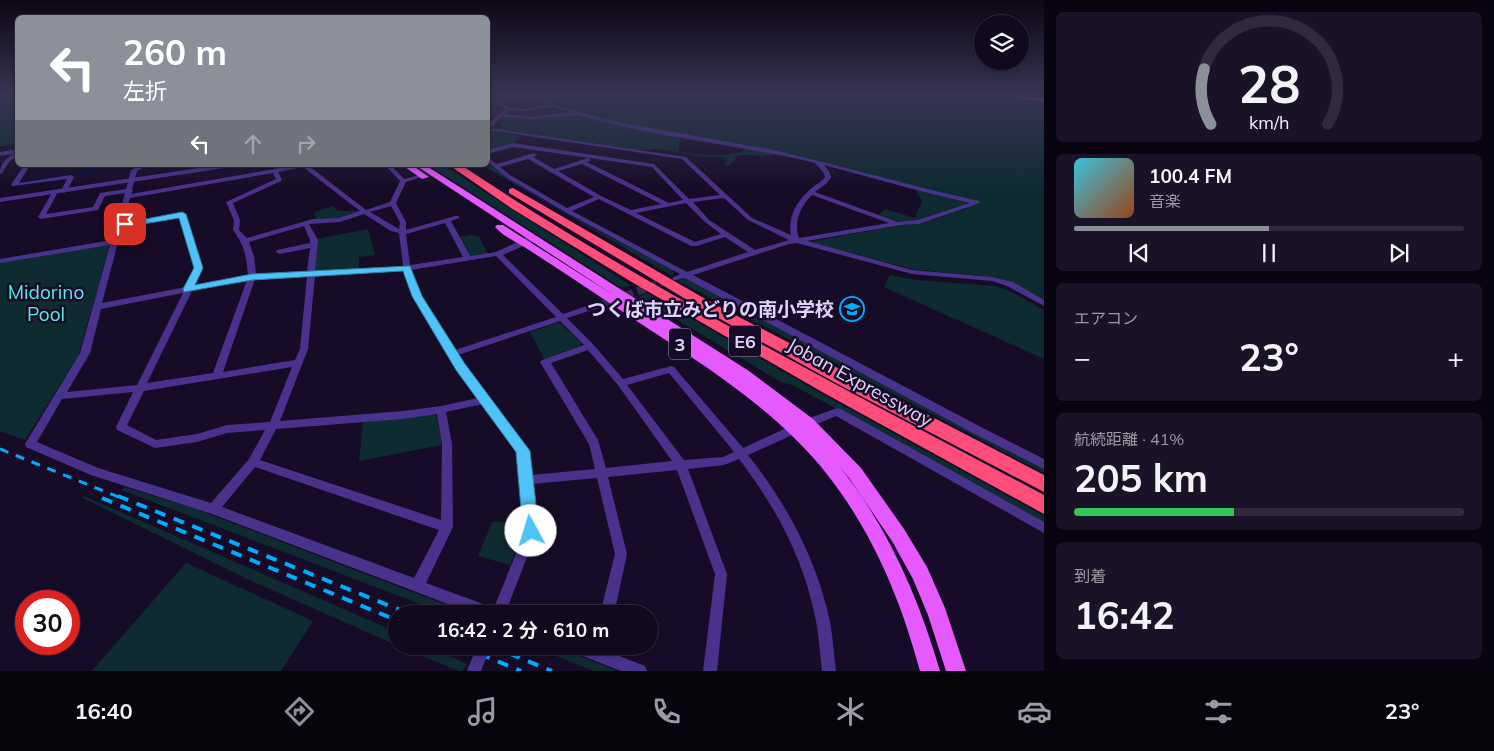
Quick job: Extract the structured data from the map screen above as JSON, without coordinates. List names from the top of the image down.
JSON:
{
  "streets": {
    "highway": ["E6", "Joban Expressway"],
    "main road": ["3"]
  },
  "parks": ["Midorino Pool"],
  "places": {
    "school or university": ["つくば市立みどりの南小学校"]
  },
  "page": {
    "turn": ["260 m", "左折"],
    "song": ["100.4 FM", "音楽"],
    "tile": [
      "エアコン",
      ["航続距離 · 41%", "205 km"],
      ["到着", "16:42"]
    ],
    "heat": ["−", "23°", "+"],
    "limit": "30",
    "trip": "16:42 · 2 分 · 610 m",
    "tabs": ["16:40", "23°"],
    "gauge": ["28", "km/h"]
  }
}
